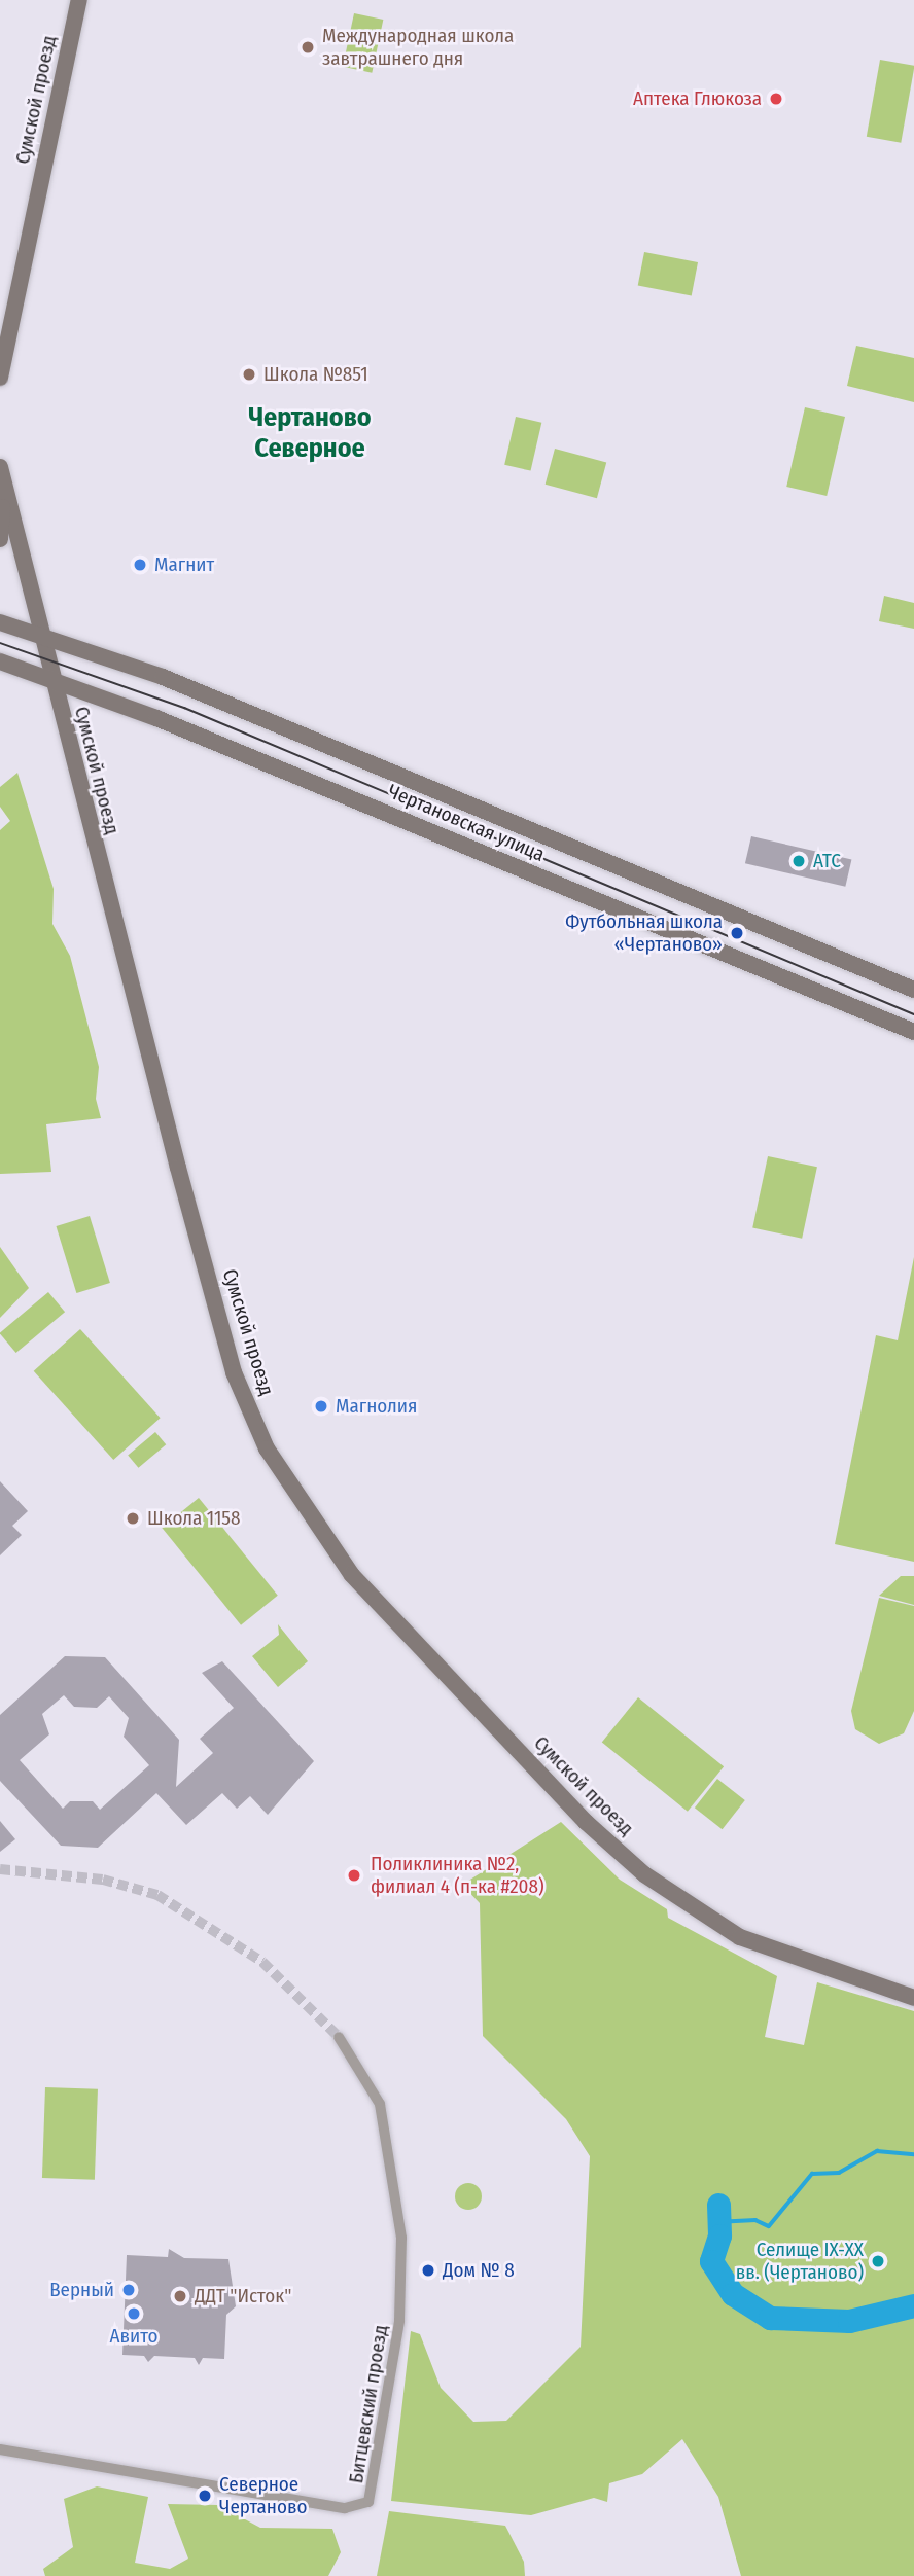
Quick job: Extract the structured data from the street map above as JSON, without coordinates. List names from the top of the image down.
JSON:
{
  "streets": {
    "street": ["Сумской проезд", "Чертановская улица", "Битцевский проезд"]
  },
  "crossings": [
    ["Сумской проезд", "Чертановская улица"]
  ],
  "districts": ["Чертаново Северное"],
  "places": [
    "Международная школа завтрашнего дня",
    "Аптека Глюкоза",
    "Школа №851",
    "Магнит",
    "АТС",
    "Футбольная школа «Чертаново»",
    "Магнолия",
    "Школа 1158",
    "Поликлиника №2, филиал 4 (п-ка #208)",
    "Селище IX-XX вв. (Чертаново)",
    "Дом № 8",
    "Верный",
    "ДДТ \"Исток\"",
    "Авито",
    "Северное Чертаново"
  ]
}
